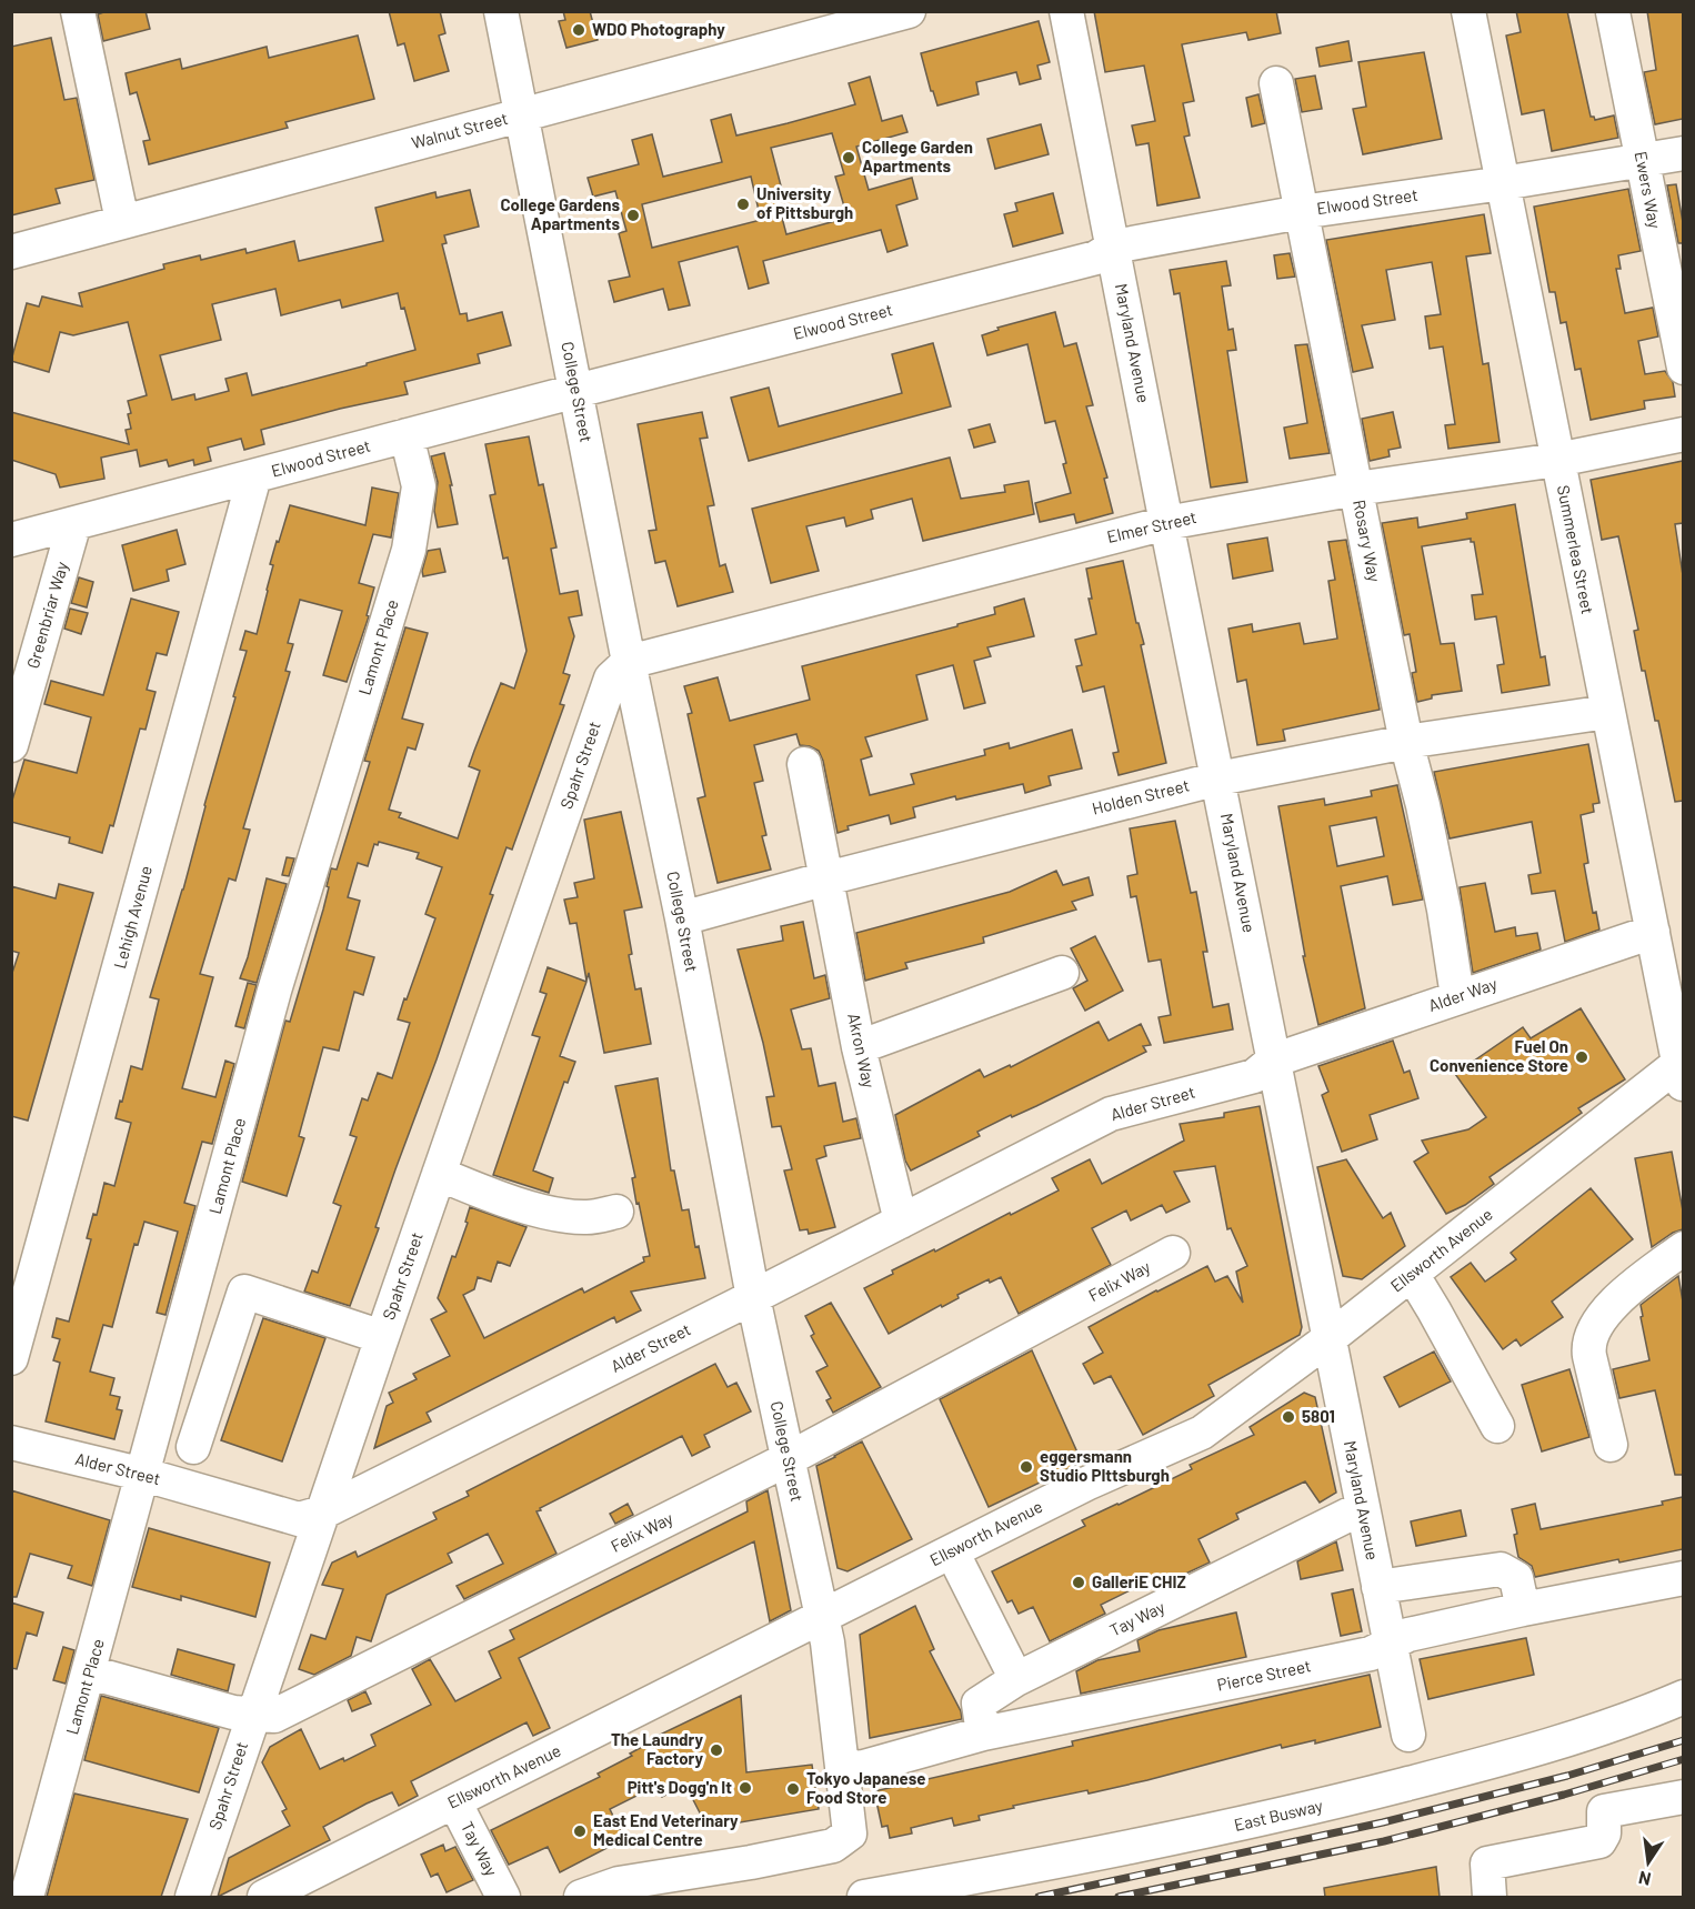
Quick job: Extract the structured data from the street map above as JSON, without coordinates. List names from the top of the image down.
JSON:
{
  "streets": {
    "street": [
      "Walnut Street",
      "Ewers Way",
      "Elwood Street",
      "Maryland Avenue",
      "College Street",
      "Elmer Street",
      "Rosary Way",
      "Summerlea Street",
      "Greenbriar Way",
      "Lamont Place",
      "Spahr Street",
      "Holden Street",
      "Lehigh Avenue",
      "Alder Way",
      "Akron Way",
      "Alder Street",
      "Ellsworth Avenue",
      "Felix Way",
      "Tay Way",
      "Pierce Street",
      "East Busway"
    ]
  },
  "crossings": [
    ["Walnut Street", "College Street"],
    ["Ewers Way", "Elwood Street"],
    ["Elwood Street", "Maryland Avenue"],
    ["Elwood Street", "College Street"],
    ["Elwood Street", "Rosary Way"],
    ["Elwood Street", "Summerlea Street"],
    ["Elwood Street", "Greenbriar Way"],
    ["Elwood Street", "Lamont Place"],
    ["Elwood Street", "Lehigh Avenue"],
    ["Maryland Avenue", "Elmer Street"],
    ["Maryland Avenue", "Holden Street"],
    ["Maryland Avenue", "Alder Way"],
    ["Maryland Avenue", "Alder Street"],
    ["Maryland Avenue", "Ellsworth Avenue"],
    ["Maryland Avenue", "Tay Way"],
    ["Maryland Avenue", "Pierce Street"],
    ["College Street", "Elmer Street"],
    ["College Street", "Spahr Street"],
    ["College Street", "Holden Street"],
    ["College Street", "Alder Street"],
    ["College Street", "Ellsworth Avenue"],
    ["College Street", "Felix Way"],
    ["College Street", "Pierce Street"],
    ["Elmer Street", "Rosary Way"],
    ["Elmer Street", "Summerlea Street"],
    ["Elmer Street", "Spahr Street"],
    ["Rosary Way", "Holden Street"],
    ["Rosary Way", "Alder Way"],
    ["Summerlea Street", "Holden Street"],
    ["Summerlea Street", "Alder Way"],
    ["Summerlea Street", "Ellsworth Avenue"],
    ["Lamont Place", "Alder Street"],
    ["Lamont Place", "Felix Way"],
    ["Spahr Street", "Alder Street"],
    ["Spahr Street", "Felix Way"],
    ["Holden Street", "Akron Way"],
    ["Alder Way", "Alder Street"],
    ["Akron Way", "Alder Street"],
    ["Ellsworth Avenue", "Tay Way"],
    ["Tay Way", "Pierce Street"]
  ],
  "places": [
    "WDO Photography",
    "College Garden Apartments",
    "University of Pittsburgh",
    "College Gardens Apartments",
    "Fuel On Convenience Store",
    "5801",
    "eggersmann Studio PIttsburgh",
    "GalleriE CHIZ",
    "The Laundry Factory",
    "Pitt's Dogg'n It",
    "Tokyo Japanese Food Store",
    "East End Veterinary Medical Centre"
  ],
  "north": "bottom"
}
